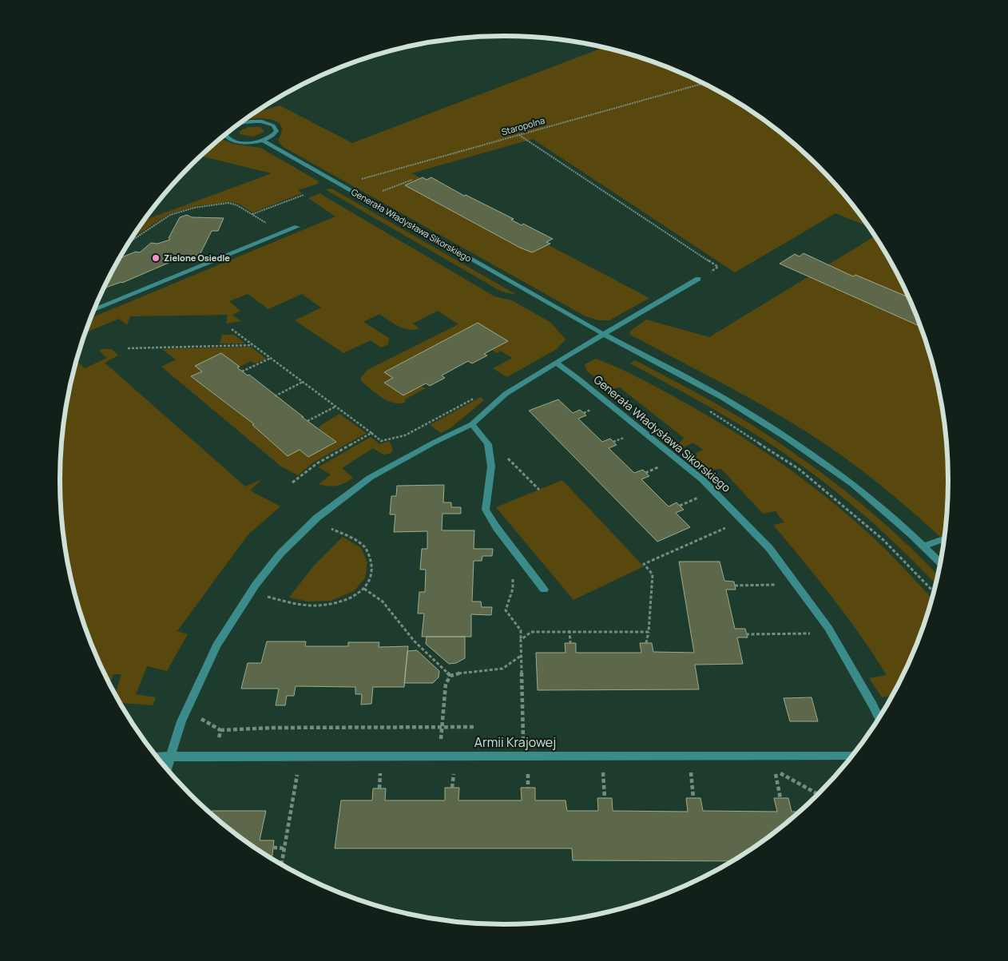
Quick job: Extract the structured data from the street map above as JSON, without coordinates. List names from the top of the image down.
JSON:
{
  "streets": {
    "street": ["Generała Władysława Sikorskiego", "Armii Krajowej"],
    "path": ["Staropolna"]
  },
  "crossings": [
    ["Staropolna", "Generała Władysława Sikorskiego"]
  ],
  "places": ["Zielone Osiedle"]
}
